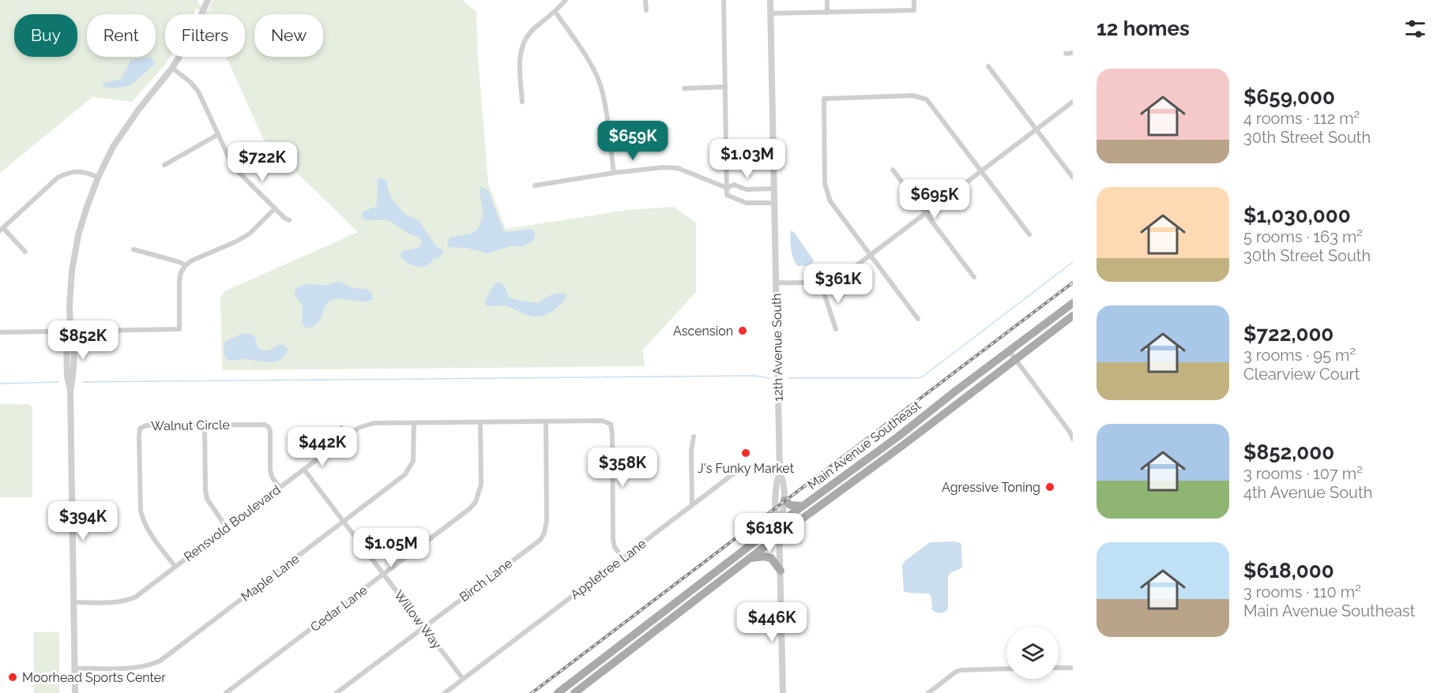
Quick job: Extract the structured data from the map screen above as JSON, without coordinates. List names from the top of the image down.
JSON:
{
  "streets": {
    "main road": ["Main Avenue Southeast"],
    "street": [
      "12th Avenue South",
      "Walnut Circle",
      "Rensvold Boulevard",
      "Appletree Lane",
      "Maple Lane",
      "Birch Lane",
      "Cedar Lane",
      "Willow Way"
    ]
  },
  "crossings": [
    ["12th Avenue South", "Main Avenue Southeast"],
    ["12th Avenue South", "Appletree Lane"],
    ["Walnut Circle", "Rensvold Boulevard"],
    ["Rensvold Boulevard", "Appletree Lane"],
    ["Rensvold Boulevard", "Maple Lane"],
    ["Rensvold Boulevard", "Birch Lane"],
    ["Rensvold Boulevard", "Cedar Lane"],
    ["Rensvold Boulevard", "Willow Way"],
    ["Appletree Lane", "Willow Way"],
    ["Maple Lane", "Willow Way"],
    ["Birch Lane", "Willow Way"],
    ["Cedar Lane", "Willow Way"]
  ],
  "places": [
    "Ascension",
    "J's Funky Market",
    "Agressive Toning",
    "Moorhead Sports Center"
  ],
  "page": {
    "heading": "12 homes",
    "chip": [
      "Buy",
      "Rent",
      "Filters",
      "New"
    ],
    "list": [
      {
        "name": "$659,000",
        "note": "4 rooms · 112 m² · 30th Street South"
      },
      {
        "name": "$1,030,000",
        "note": "5 rooms · 163 m² · 30th Street South"
      },
      {
        "name": "$722,000",
        "note": "3 rooms · 95 m² · Clearview Court"
      },
      {
        "name": "$852,000",
        "note": "3 rooms · 107 m² · 4th Avenue South"
      },
      {
        "name": "$618,000",
        "note": "3 rooms · 110 m² · Main Avenue Southeast"
      }
    ],
    "price": [
      "$659K",
      "$1.03M",
      "$722K",
      "$695K",
      "$361K",
      "$852K",
      "$442K",
      "$358K",
      "$394K",
      "$618K",
      "$1.05M",
      "$446K"
    ]
  }
}
